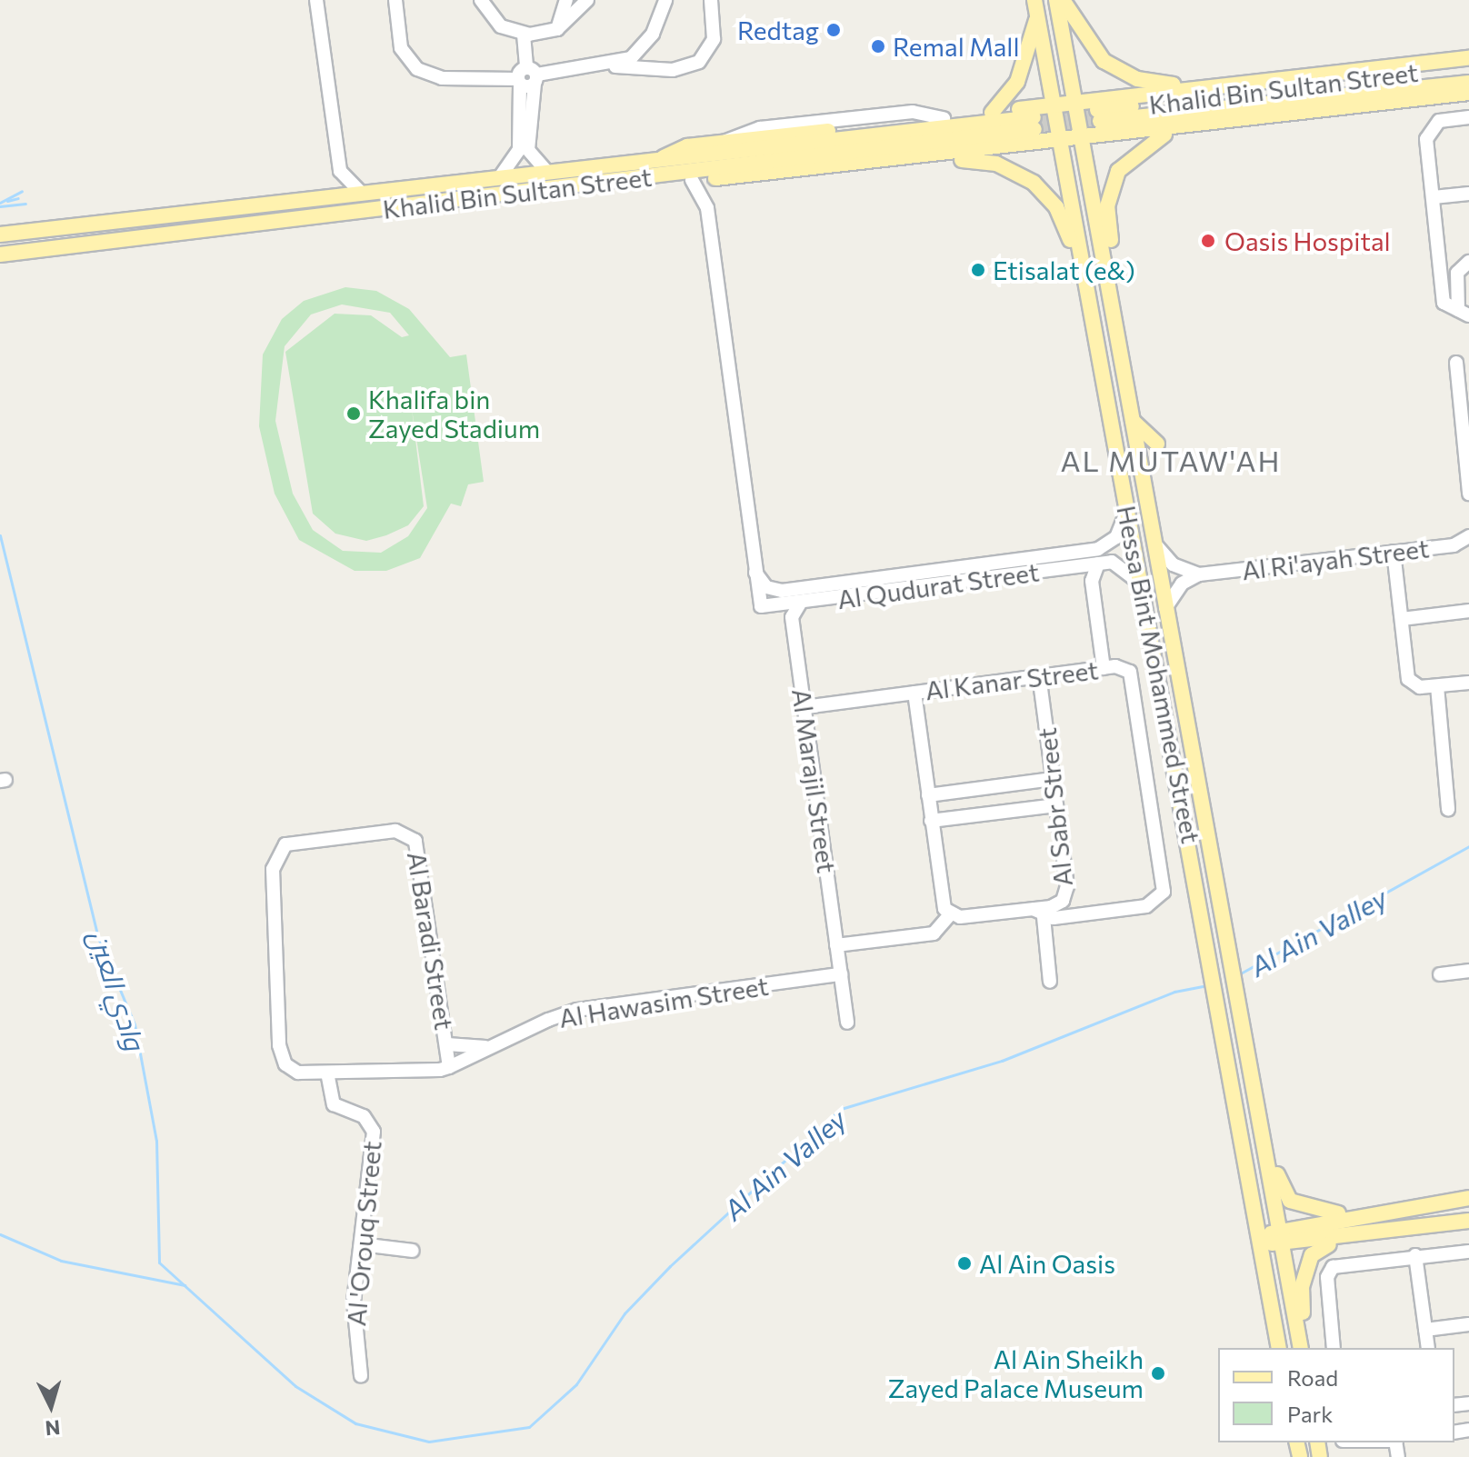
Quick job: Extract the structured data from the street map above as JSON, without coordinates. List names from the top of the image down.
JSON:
{
  "streets": {
    "main road": ["Khalid Bin Sultan Street", "Hessa Bint Mohammed Street"],
    "street": [
      "Al Ri'ayah Street",
      "Al Qudurat Street",
      "Al Kanar Street",
      "Al Marajil Street",
      "Al Sabr Street",
      "Al Baradi Street",
      "Al Hawasim Street",
      "Al 'Orouq Street"
    ]
  },
  "crossings": [
    ["Al Qudurat Street", "Hessa Bint Mohammed Street"],
    ["Al Kanar Street", "Al Marajil Street"],
    ["Al Kanar Street", "Al Sabr Street"],
    ["Al Marajil Street", "Al Hawasim Street"],
    ["Al Baradi Street", "Al Hawasim Street"],
    ["Al Baradi Street", "Al 'Orouq Street"]
  ],
  "districts": ["AL MUTAW'AH"],
  "water": ["Al Ain Valley", "وادي العين"],
  "places": [
    "Redtag",
    "Remal Mall",
    "Oasis Hospital",
    "Etisalat (e&)",
    "Khalifa bin Zayed Stadium",
    "Al Ain Oasis",
    "Al Ain Sheikh Zayed Palace Museum"
  ],
  "legend": ["Road", "Park"],
  "north": "bottom"
}
